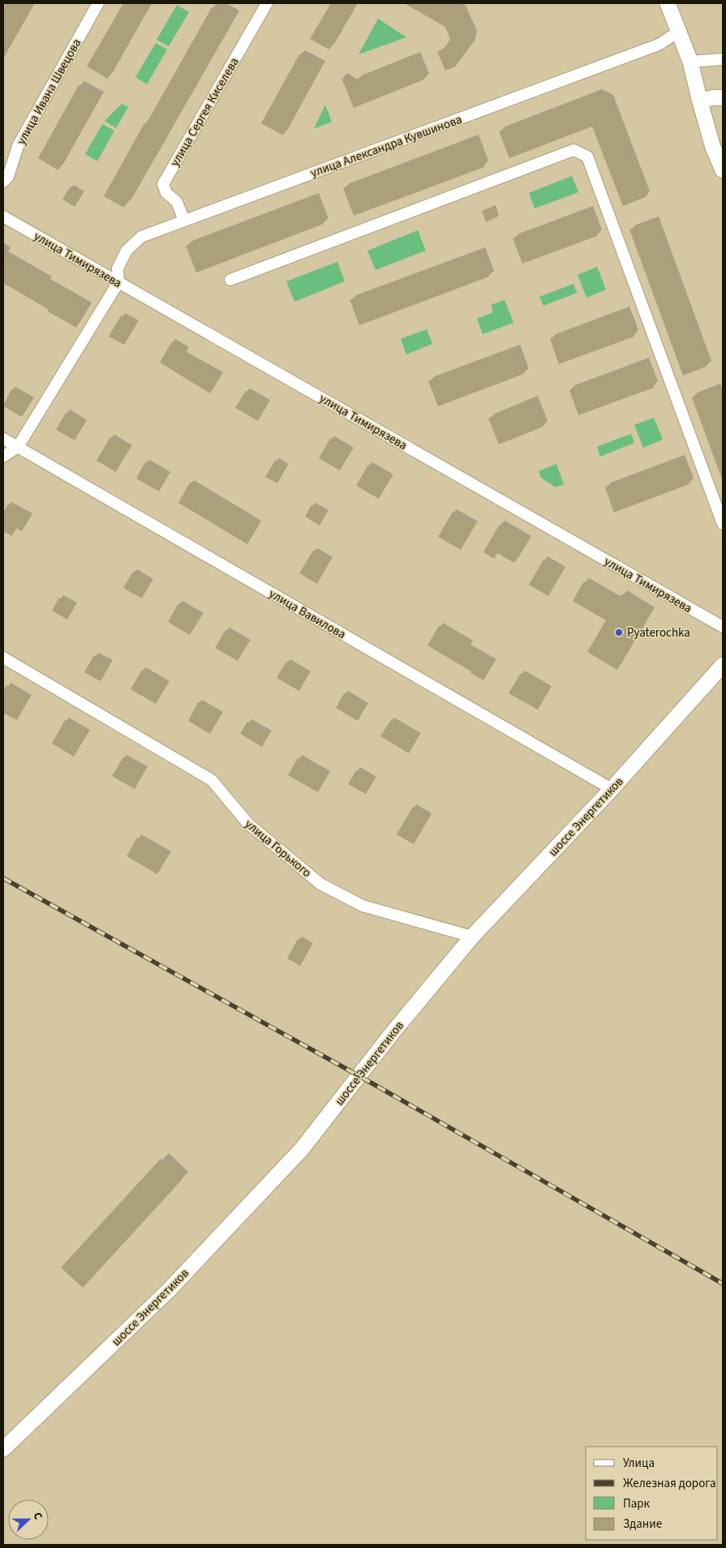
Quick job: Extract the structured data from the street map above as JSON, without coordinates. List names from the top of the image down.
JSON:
{
  "streets": {
    "main road": ["шоссе Энергетиков"],
    "street": [
      "улица Ивана Швецова",
      "улица Сергея Киселева",
      "улица Александра Кувшинова",
      "улица Тимирязева",
      "улица Вавилова",
      "улица Горького"
    ]
  },
  "crossings": [
    ["улица Сергея Киселева", "улица Александра Кувшинова"],
    ["улица Александра Кувшинова", "улица Тимирязева"],
    ["улица Вавилова", "шоссе Энергетиков"],
    ["шоссе Энергетиков", "улица Горького"]
  ],
  "places": ["Pyaterochka"],
  "legend": [
    "Улица",
    "Железная дорога",
    "Парк",
    "Здание"
  ],
  "north": "right"
}
